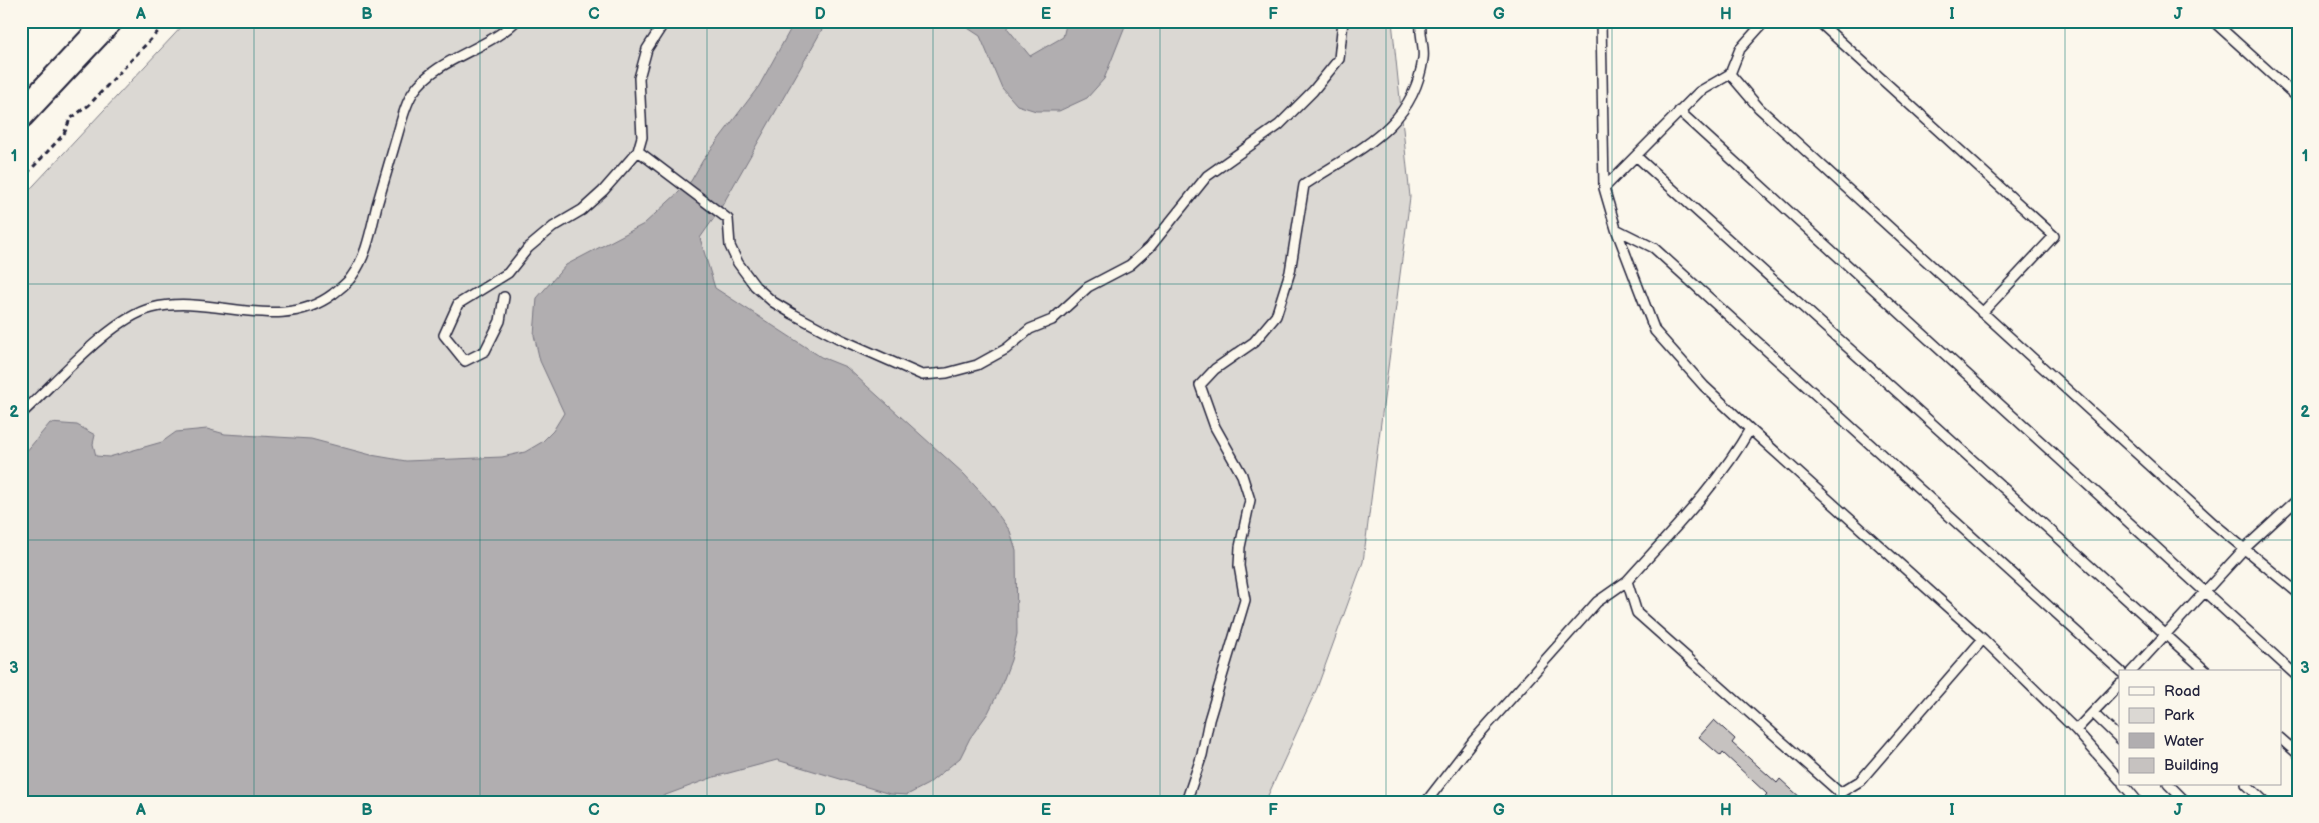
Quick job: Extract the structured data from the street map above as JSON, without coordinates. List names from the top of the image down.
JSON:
{
  "legend": [
    "Road",
    "Park",
    "Water",
    "Building"
  ],
  "grid": {
    "columns": [
      "A",
      "B",
      "C",
      "D",
      "E",
      "F",
      "G",
      "H",
      "I",
      "J"
    ],
    "rows": ["1", "2", "3"]
  }
}
